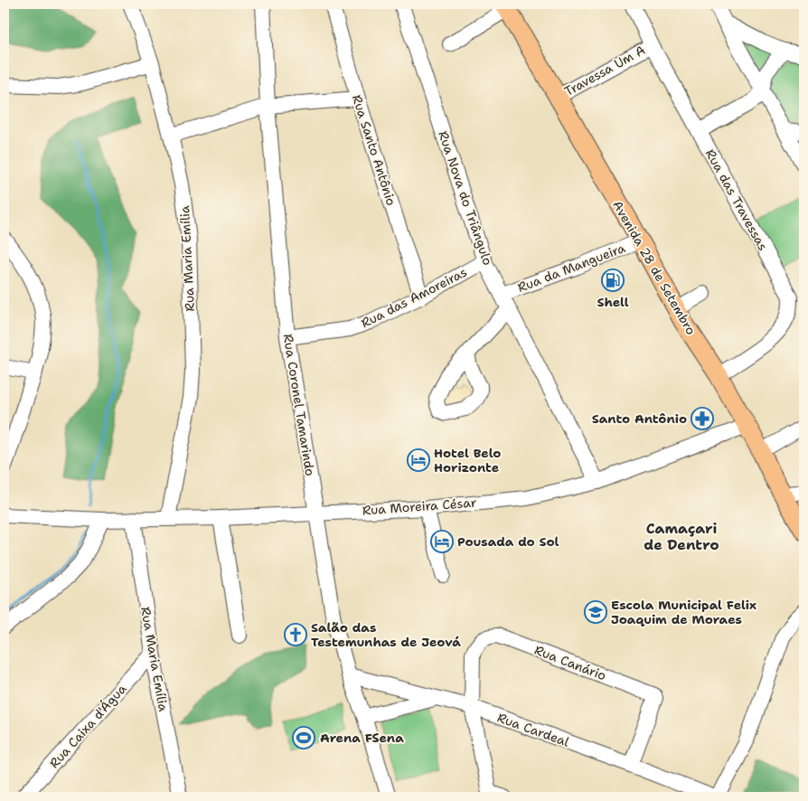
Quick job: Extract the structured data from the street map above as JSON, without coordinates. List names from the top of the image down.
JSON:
{
  "streets": {
    "main road": ["Avenida 28 de Setembro"],
    "street": [
      "Travessa Um A",
      "Rua Santo Antônio",
      "Rua Nova do Triângulo",
      "Rua das Travessas",
      "Rua Maria Emília",
      "Rua da Mangueira",
      "Rua das Amoreiras",
      "Rua Coronel Tamarindo",
      "Rua Moreira César",
      "Rua Canário",
      "Rua Caixa d'Água",
      "Rua Cardeal"
    ]
  },
  "crossings": [
    ["Travessa Um A", "Rua das Travessas"],
    ["Travessa Um A", "Avenida 28 de Setembro"],
    ["Rua Santo Antônio", "Rua das Amoreiras"],
    ["Rua Nova do Triângulo", "Rua da Mangueira"],
    ["Rua Nova do Triângulo", "Rua das Amoreiras"],
    ["Rua Nova do Triângulo", "Rua Moreira César"],
    ["Rua das Travessas", "Avenida 28 de Setembro"],
    ["Rua Maria Emília", "Rua Moreira César"],
    ["Rua Maria Emília", "Rua Caixa d'Água"],
    ["Rua da Mangueira", "Avenida 28 de Setembro"],
    ["Avenida 28 de Setembro", "Rua Moreira César"],
    ["Rua das Amoreiras", "Rua Coronel Tamarindo"],
    ["Rua Coronel Tamarindo", "Rua Moreira César"],
    ["Rua Coronel Tamarindo", "Rua Cardeal"],
    ["Rua Canário", "Rua Cardeal"]
  ],
  "districts": ["Camaçari de Dentro"],
  "places": {
    "fuel station": ["Shell"],
    "pharmacy": ["Santo Antônio"],
    "hotel": ["Hotel Belo Horizonte", "Pousada do Sol"],
    "school or university": ["Escola Municipal Felix Joaquim de Moraes"],
    "church": ["Salão das Testemunhas de Jeová"],
    "sports": ["Arena FSena"]
  }
}
